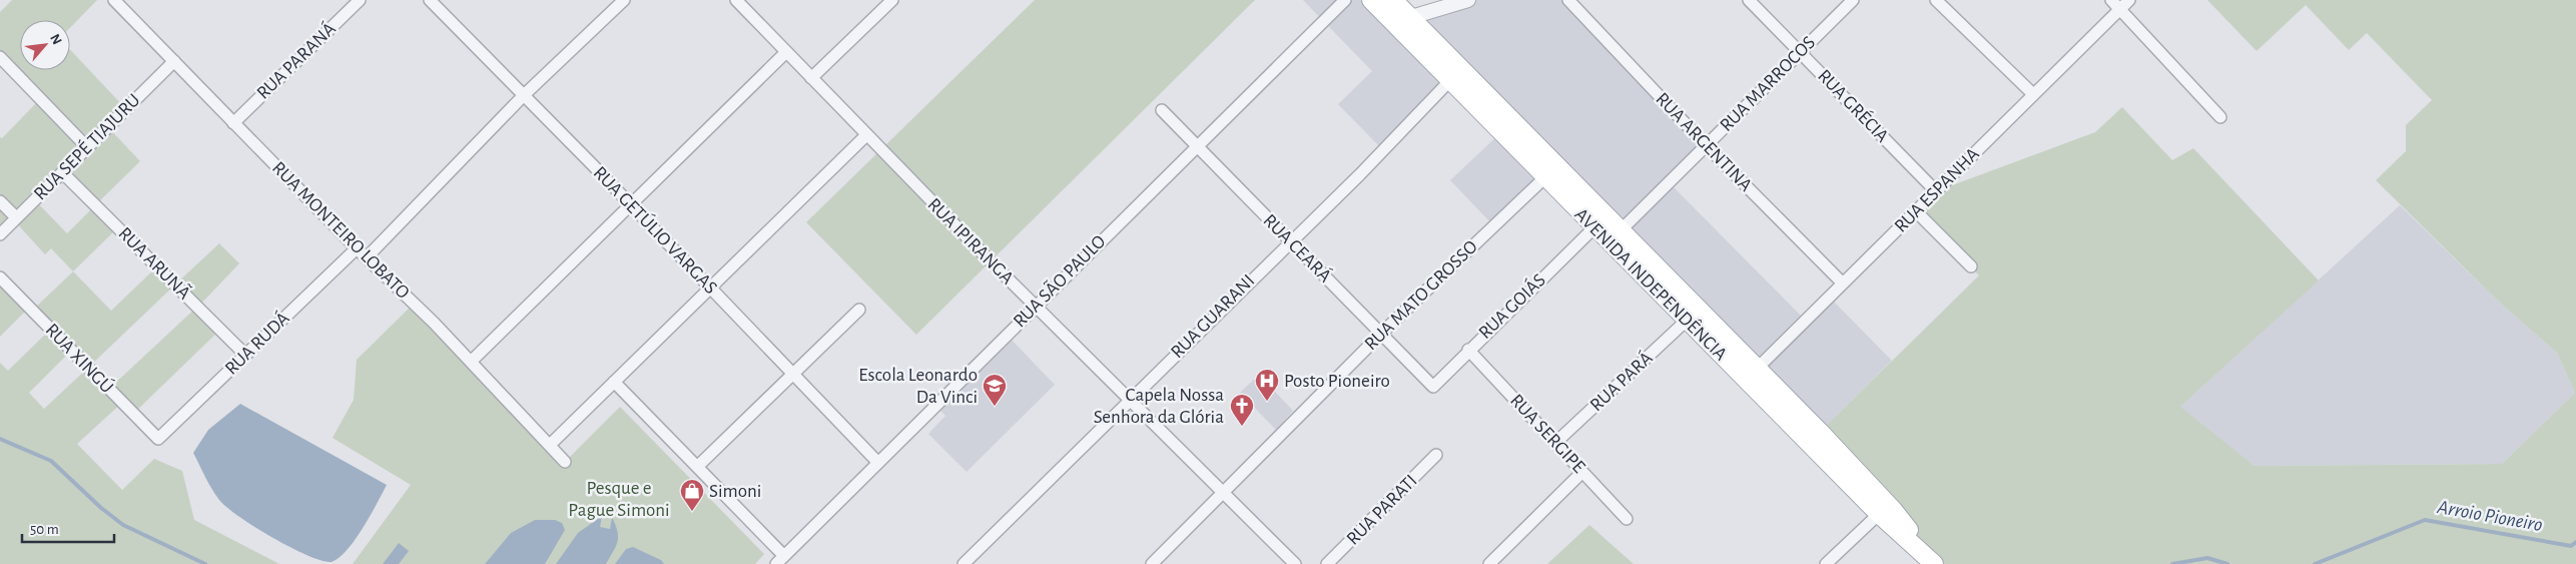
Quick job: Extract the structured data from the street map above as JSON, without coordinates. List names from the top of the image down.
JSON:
{
  "streets": {
    "main road": ["AVENIDA INDEPENDÊNCIA"],
    "street": [
      "RUA PARANÁ",
      "RUA MARROCOS",
      "RUA GRÉCIA",
      "RUA ARGENTINA",
      "RUA SEPÉ TIAJURU",
      "RUA ESPANHA",
      "RUA MONTEIRO LOBATO",
      "RUA GETÚLIO VARGAS",
      "RUA IPIRANGA",
      "RUA CEARÁ",
      "RUA ARUNÃ",
      "RUA SÃO PAULO",
      "RUA MATO GROSSO",
      "RUA GOIÁS",
      "RUA GUARANI",
      "RUA RUDÁ",
      "RUA XINGÚ",
      "RUA PARÁ",
      "RUA SERGIPE",
      "RUA PARATI"
    ]
  },
  "crossings": [
    ["RUA PARANÁ", "RUA MONTEIRO LOBATO"],
    ["RUA MARROCOS", "RUA GRÉCIA"],
    ["RUA MARROCOS", "RUA ARGENTINA"],
    ["RUA MARROCOS", "AVENIDA INDEPENDÊNCIA"],
    ["RUA GRÉCIA", "RUA ESPANHA"],
    ["RUA ARGENTINA", "RUA ESPANHA"],
    ["RUA SEPÉ TIAJURU", "RUA MONTEIRO LOBATO"],
    ["RUA SEPÉ TIAJURU", "RUA ARUNÃ"],
    ["RUA ESPANHA", "AVENIDA INDEPENDÊNCIA"],
    ["RUA MONTEIRO LOBATO", "RUA RUDÁ"],
    ["RUA GETÚLIO VARGAS", "RUA SÃO PAULO"],
    ["RUA IPIRANGA", "RUA SÃO PAULO"],
    ["RUA IPIRANGA", "RUA MATO GROSSO"],
    ["RUA IPIRANGA", "RUA GUARANI"],
    ["RUA CEARÁ", "RUA SÃO PAULO"],
    ["RUA CEARÁ", "RUA MATO GROSSO"],
    ["RUA CEARÁ", "RUA GOIÁS"],
    ["RUA CEARÁ", "RUA GUARANI"],
    ["RUA ARUNÃ", "RUA RUDÁ"],
    ["AVENIDA INDEPENDÊNCIA", "RUA MATO GROSSO"],
    ["AVENIDA INDEPENDÊNCIA", "RUA GOIÁS"],
    ["AVENIDA INDEPENDÊNCIA", "RUA GUARANI"],
    ["AVENIDA INDEPENDÊNCIA", "RUA PARÁ"],
    ["RUA GOIÁS", "RUA SERGIPE"],
    ["RUA RUDÁ", "RUA XINGÚ"],
    ["RUA PARÁ", "RUA SERGIPE"]
  ],
  "water": ["Arroio Pioneiro"],
  "parks": ["Pesque e Pague Simoni"],
  "places": {
    "hospital": ["Posto Pioneiro"],
    "school or university": ["Escola Leonardo Da Vinci"],
    "church": ["Capela Nossa Senhora da Glória"],
    "shop": ["Simoni"]
  },
  "scale_bar": "50 m",
  "north": "top right"
}
